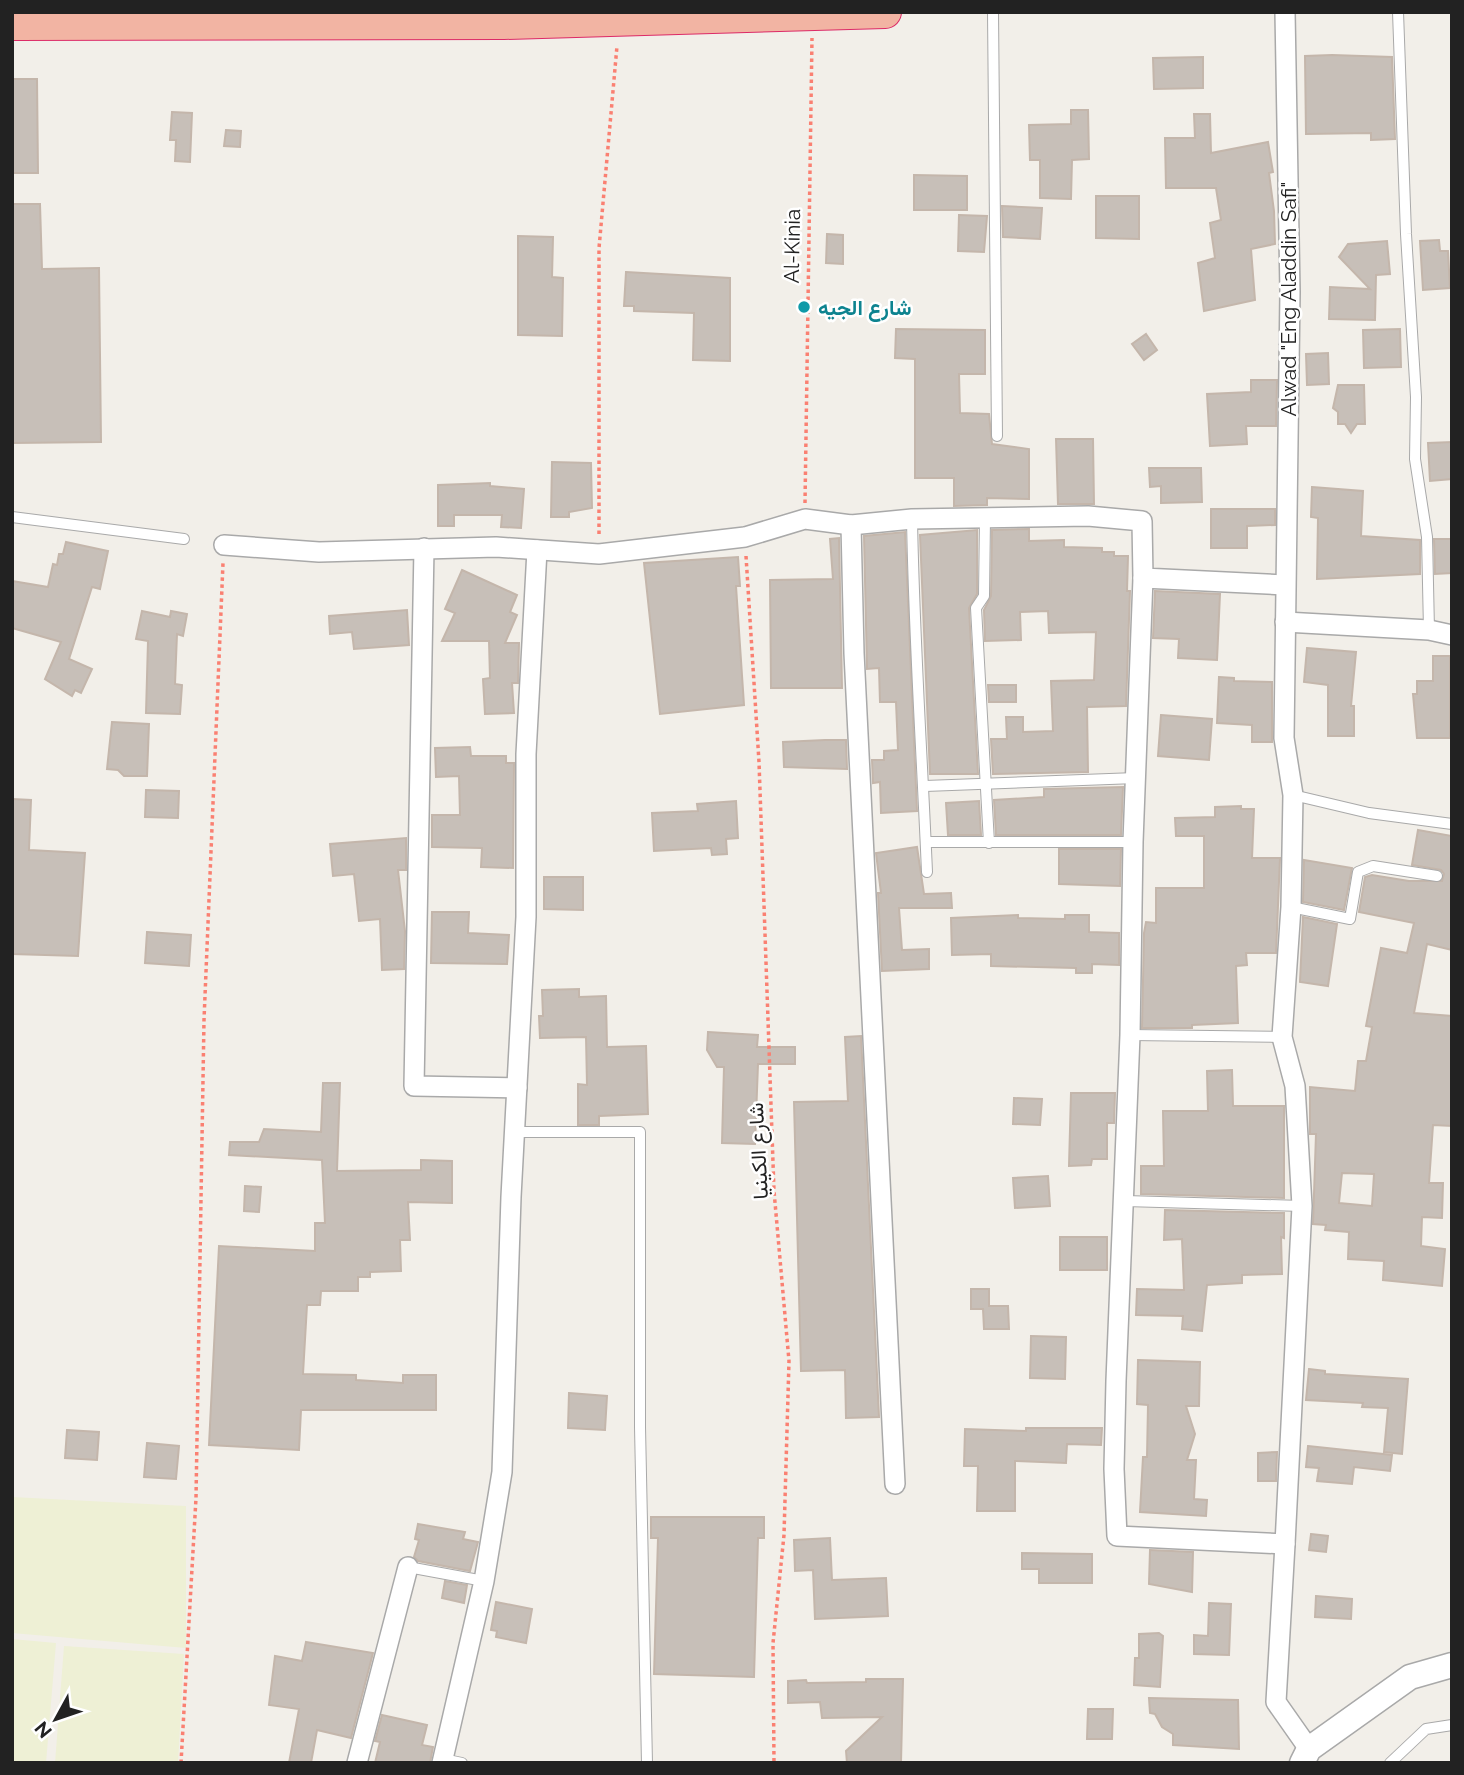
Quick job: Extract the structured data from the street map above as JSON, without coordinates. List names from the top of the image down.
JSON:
{
  "streets": {
    "street": ["Alwad \"Eng Aladdin Safi\""],
    "path": ["Al-Kinia", "شارع الكينيا"]
  },
  "places": ["شارع الجيه"],
  "north": "bottom left"
}
